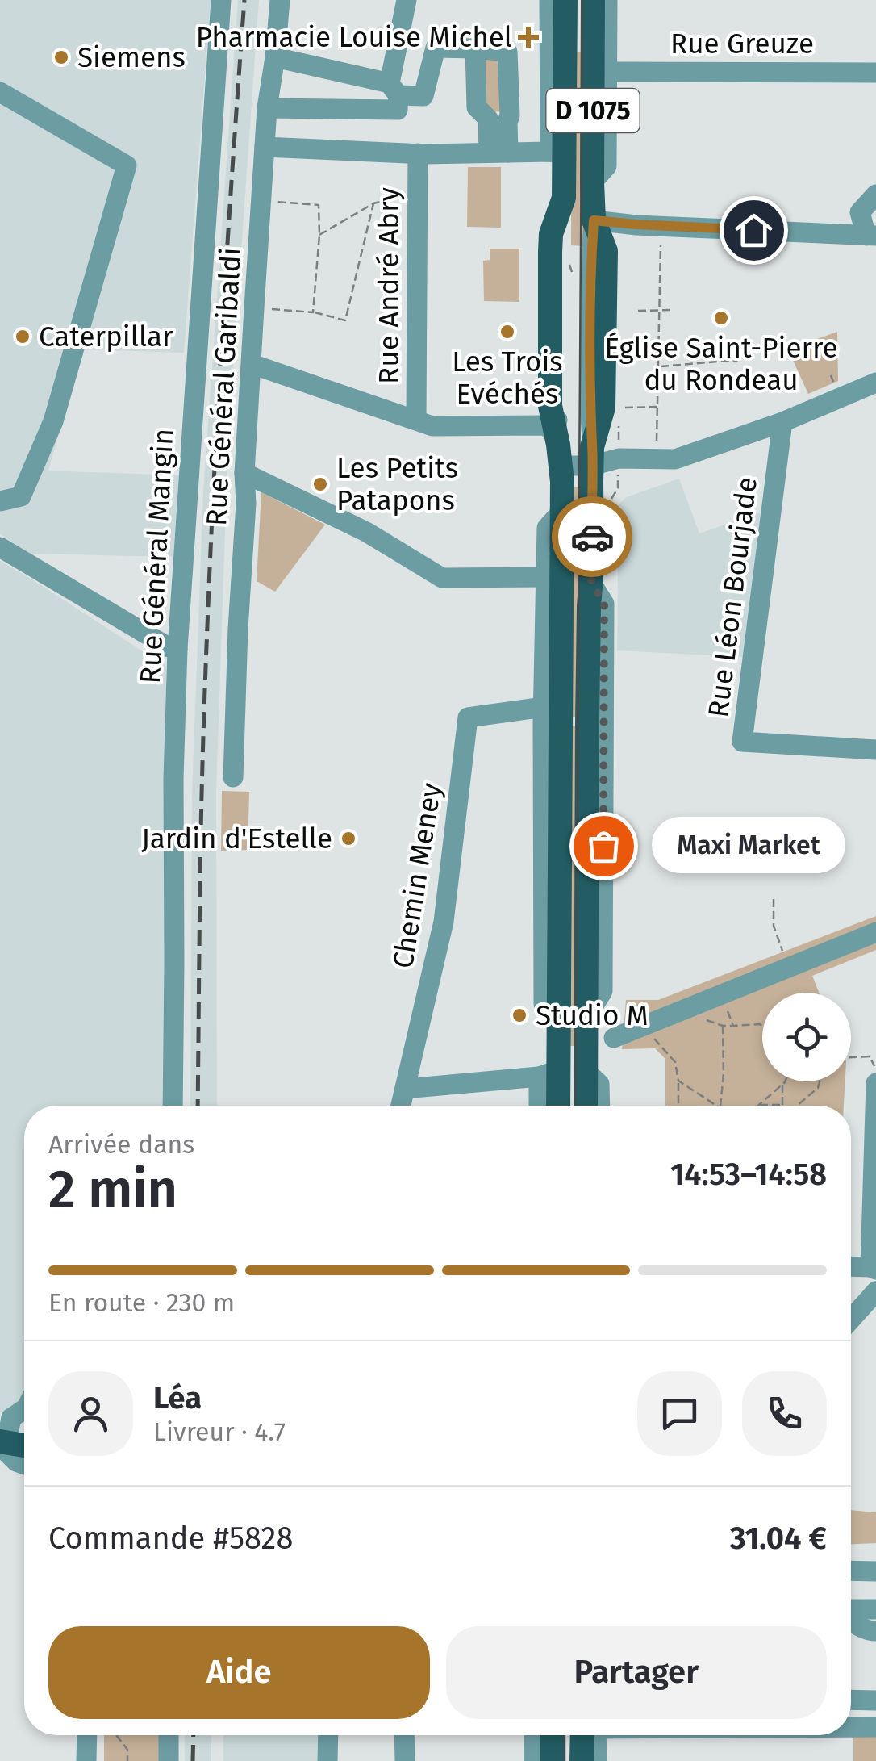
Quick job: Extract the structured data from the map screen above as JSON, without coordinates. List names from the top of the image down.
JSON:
{
  "streets": {
    "main road": ["D 1075"],
    "street": [
      "Rue Greuze",
      "Rue André Abry",
      "Rue Général Garibaldi",
      "Rue Général Mangin",
      "Rue Léon Bourjade",
      "Chemin Meney"
    ]
  },
  "crossings": [
    ["D 1075", "Rue André Abry"],
    ["Rue André Abry", "Rue Général Garibaldi"]
  ],
  "places": {
    "health": ["Pharmacie Louise Michel"],
    "other": [
      "Siemens",
      "Église Saint-Pierre du Rondeau",
      "Les Trois Evéchés",
      "Caterpillar",
      "Les Petits Patapons",
      "Jardin d'Estelle",
      "Maxi Market",
      "Studio M"
    ]
  },
  "page": {
    "bubble": "Maxi Market",
    "heading": ["2 min", "Arrivée dans", "14:53–14:58"],
    "panel": [
      "Léa",
      "Livreur · 4.7",
      "Commande #5828",
      "31.04 €"
    ],
    "bar": "En route · 230 m",
    "buttons": ["Aide", "Partager"]
  }
}
